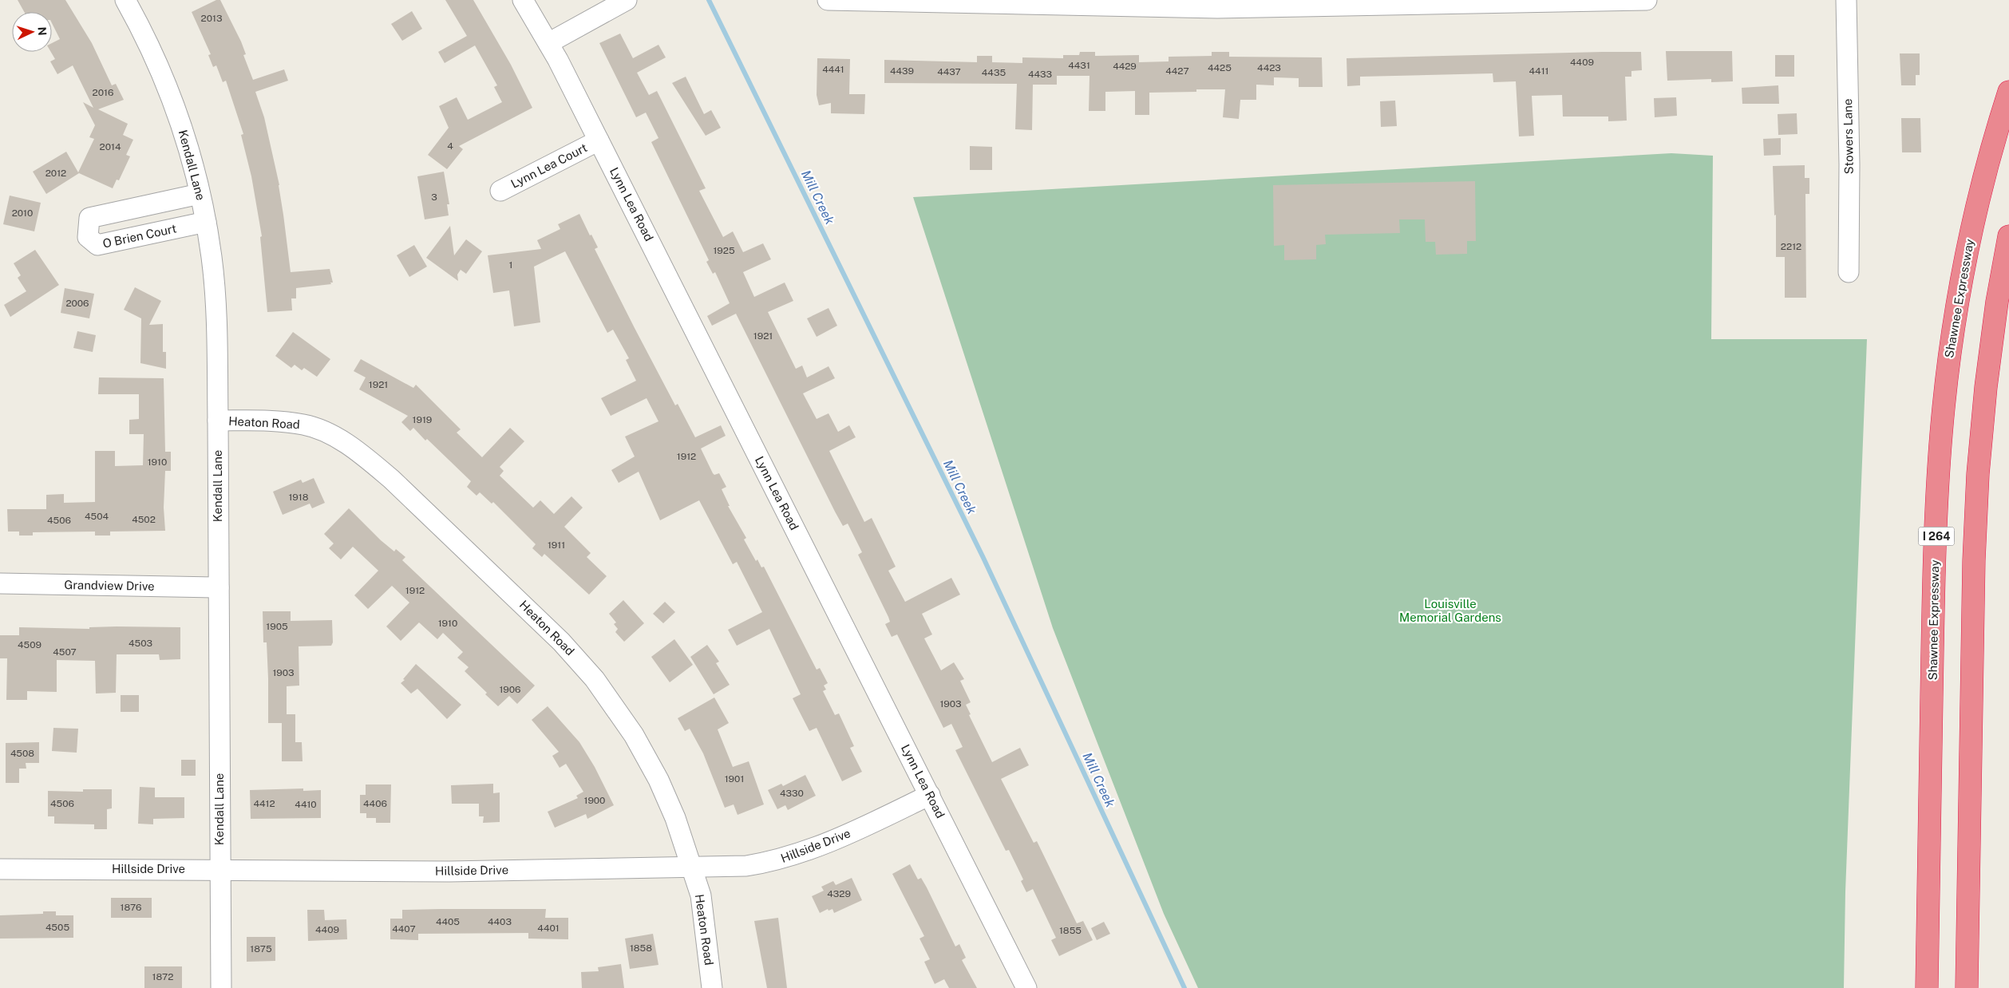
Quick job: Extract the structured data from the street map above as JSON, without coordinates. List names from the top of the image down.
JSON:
{
  "streets": {
    "highway": ["Shawnee Expressway", "I 264"],
    "street": [
      "Stowers Lane",
      "Kendall Lane",
      "Lynn Lea Court",
      "Lynn Lea Road",
      "O Brien Court",
      "Heaton Road",
      "Grandview Drive",
      "Hillside Drive"
    ]
  },
  "crossings": [
    ["Kendall Lane", "O Brien Court"],
    ["Kendall Lane", "Heaton Road"],
    ["Kendall Lane", "Grandview Drive"],
    ["Kendall Lane", "Hillside Drive"],
    ["Lynn Lea Court", "Lynn Lea Road"],
    ["Lynn Lea Road", "Hillside Drive"],
    ["Heaton Road", "Hillside Drive"]
  ],
  "water": ["Mill Creek"],
  "parks": ["Louisville Memorial Gardens"],
  "house_numbers": [
    "2013",
    "4409",
    "4431",
    "4429",
    "4425",
    "4423",
    "4441",
    "4439",
    "4427",
    "4411",
    "4437",
    "4435",
    "4433",
    "2016",
    "4",
    "2014",
    "2012",
    "3",
    "2010",
    "2212",
    "1925",
    "1",
    "2006",
    "1921",
    "1921",
    "1919",
    "1912",
    "1910",
    "1918",
    "4504",
    "4502",
    "4506",
    "1911",
    "1912",
    "1910",
    "1905",
    "4503",
    "4509",
    "4507",
    "1903",
    "1906",
    "1903",
    "4508",
    "1901",
    "4330",
    "1900",
    "4506",
    "4412",
    "4406",
    "4410",
    "4329",
    "1876",
    "4405",
    "4403",
    "4505",
    "4401",
    "4407",
    "4409",
    "1855",
    "1858",
    "1875",
    "1872"
  ],
  "north": "right"
}
